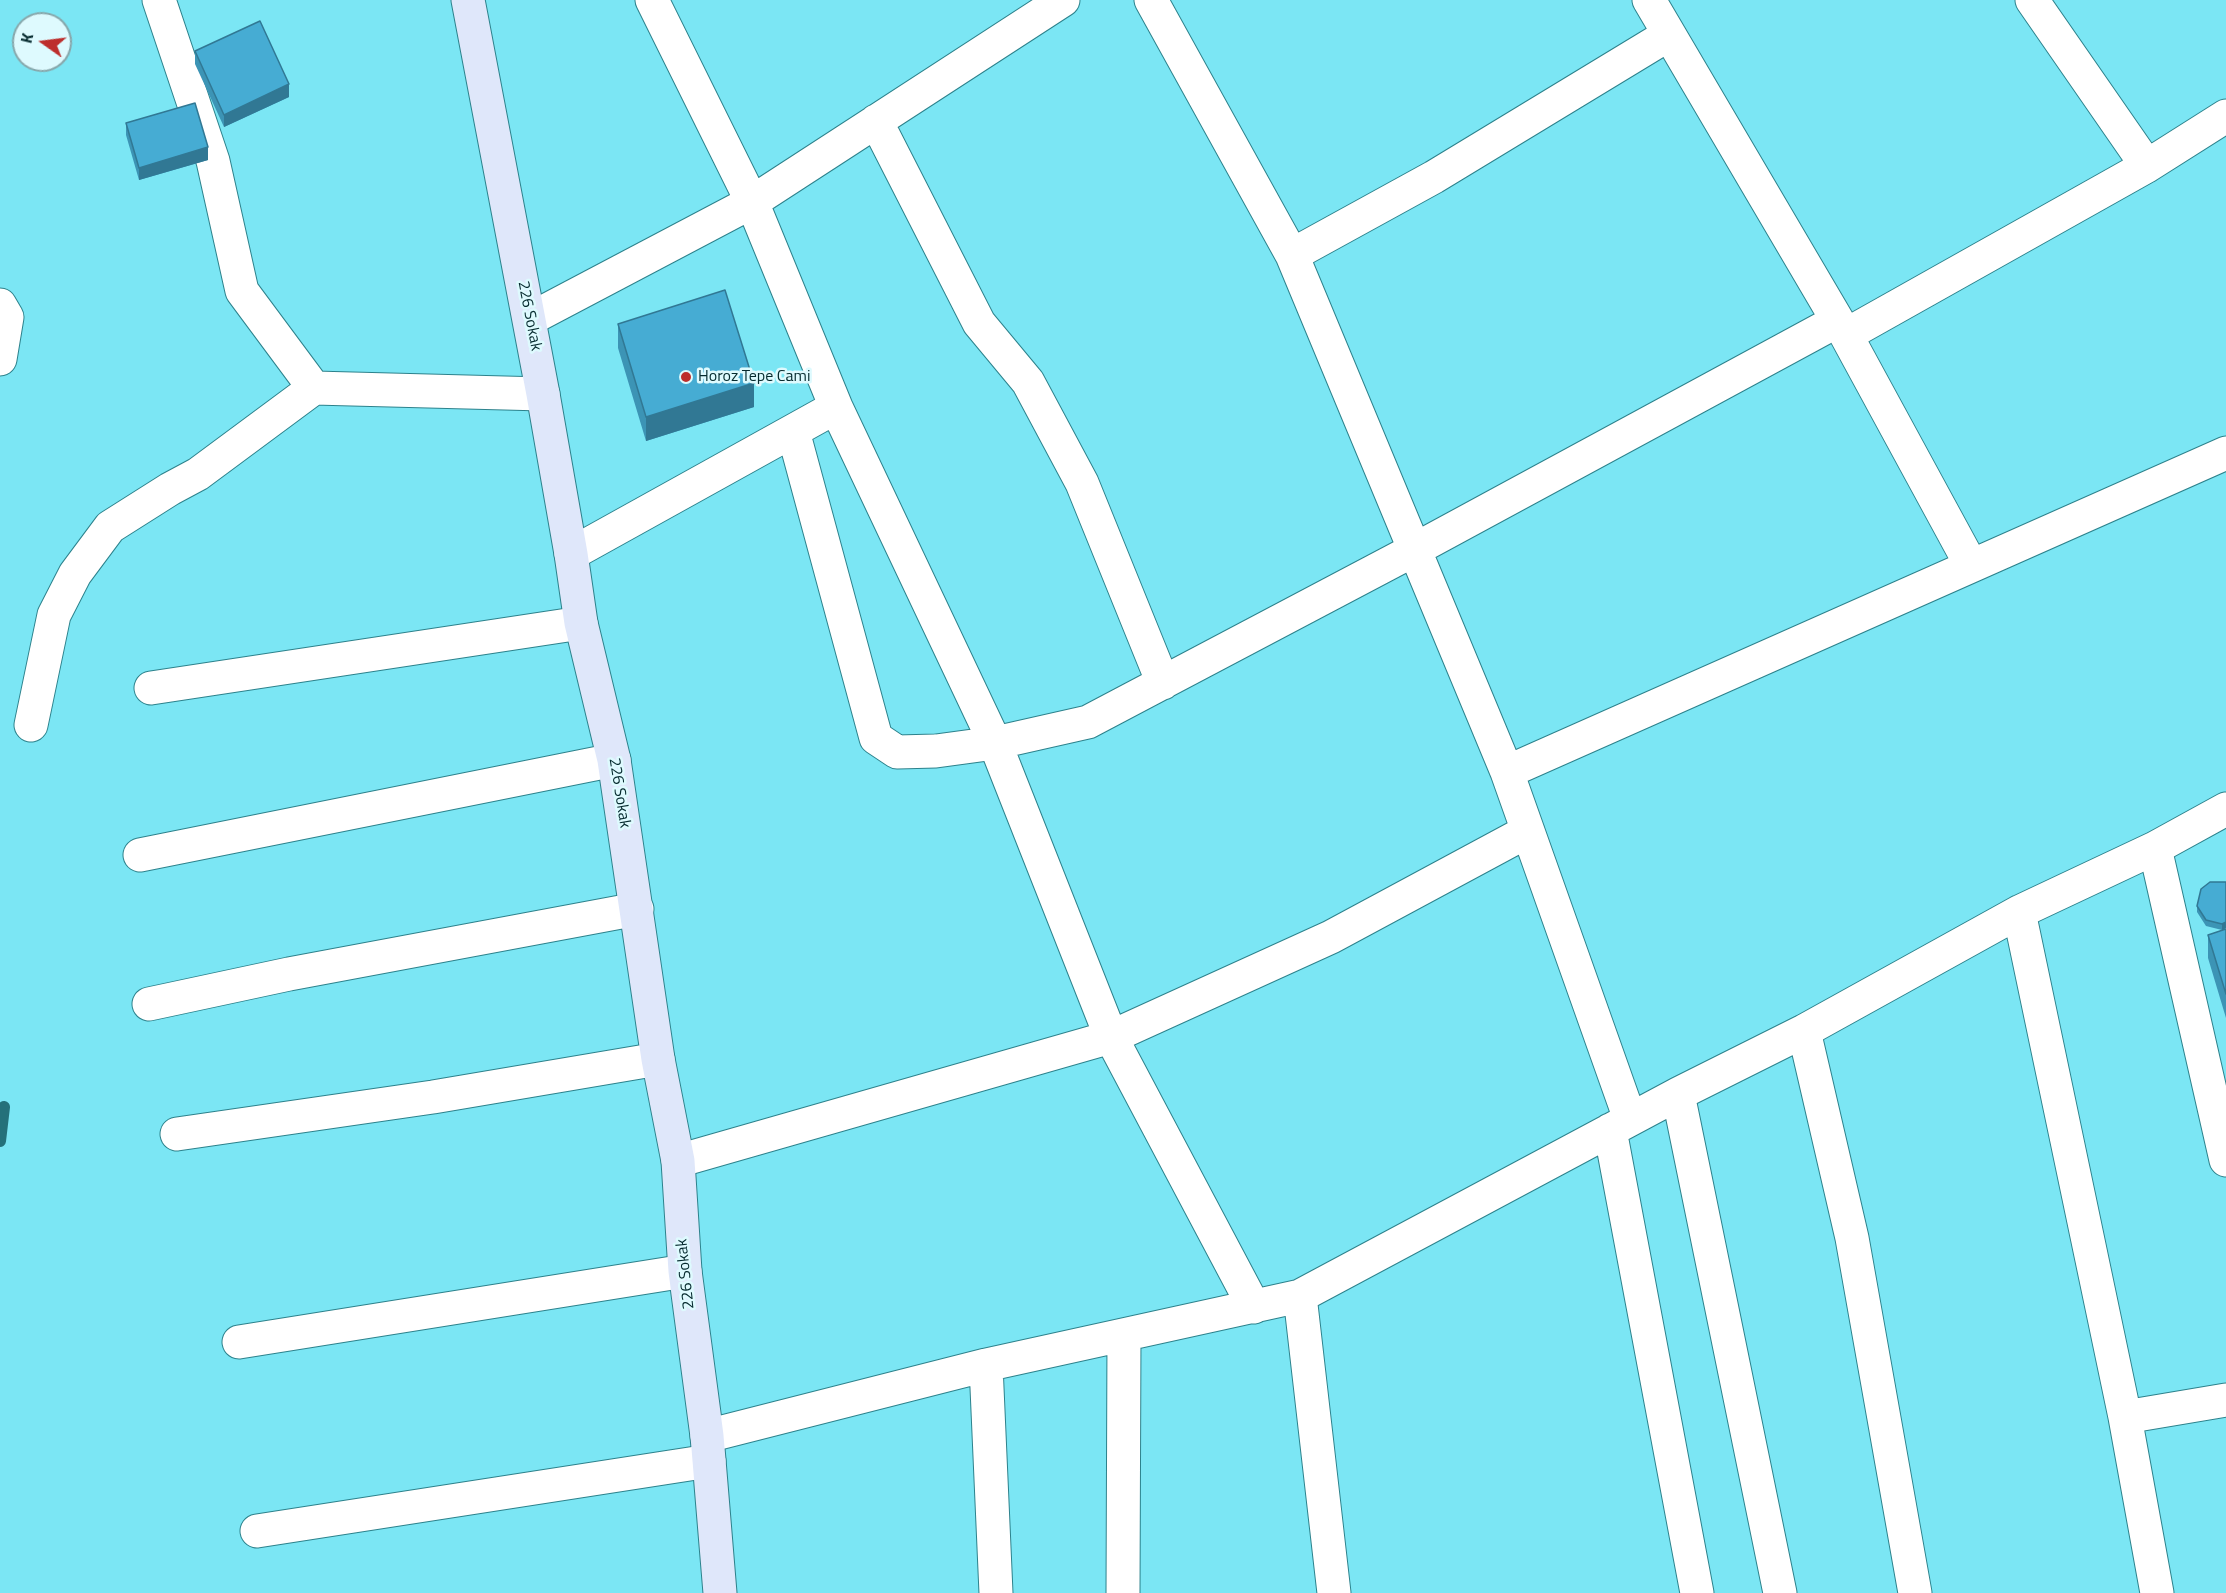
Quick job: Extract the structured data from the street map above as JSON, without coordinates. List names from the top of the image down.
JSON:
{
  "streets": {
    "street": ["226 Sokak"]
  },
  "places": ["Horoz Tepe Cami"],
  "north": "left"
}
